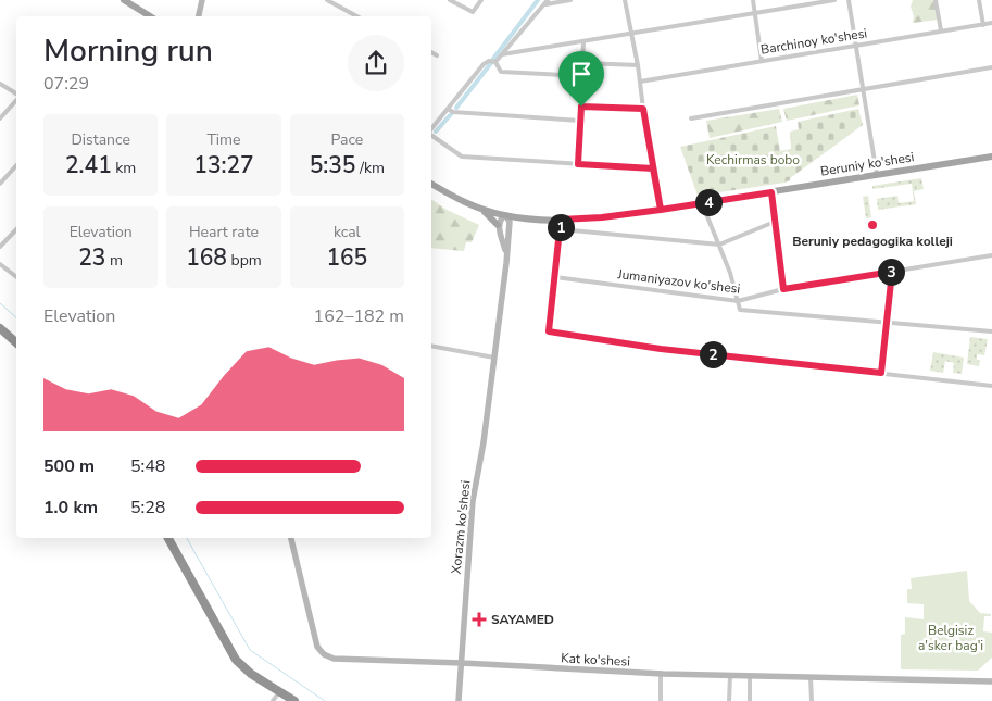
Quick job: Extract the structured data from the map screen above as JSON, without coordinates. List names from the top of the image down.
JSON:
{
  "streets": {
    "main road": ["Beruniy ko'shesi"],
    "street": [
      "Barchinoy ko'shesi",
      "Jumaniyazov ko'shesi",
      "Xorazm ko'shesi",
      "Kat ko'shesi"
    ]
  },
  "crossings": [
    ["Xorazm ko'shesi", "Kat ko'shesi"]
  ],
  "parks": ["Kechirmas bobo", "Belgisiz a'sker bag'i"],
  "places": {
    "other": ["Beruniy pedagogika kolleji"],
    "health": ["SAYAMED"]
  },
  "page": {
    "heading": ["Morning run", "07:29"],
    "stats": [
      ["Distance", "2.41 km"],
      ["Time", "13:27"],
      ["Pace", "5:35 /km"],
      ["Elevation", "23 m"],
      ["Heart rate", "168 bpm"],
      ["kcal", "165"]
    ],
    "pins": [
      "4",
      "1",
      "3",
      "2"
    ],
    "chart": ["Elevation", "162–182 m"],
    "list": [
      {
        "name": "500 m",
        "note": "5:48"
      },
      {
        "name": "1.0 km",
        "note": "5:28"
      }
    ]
  }
}
